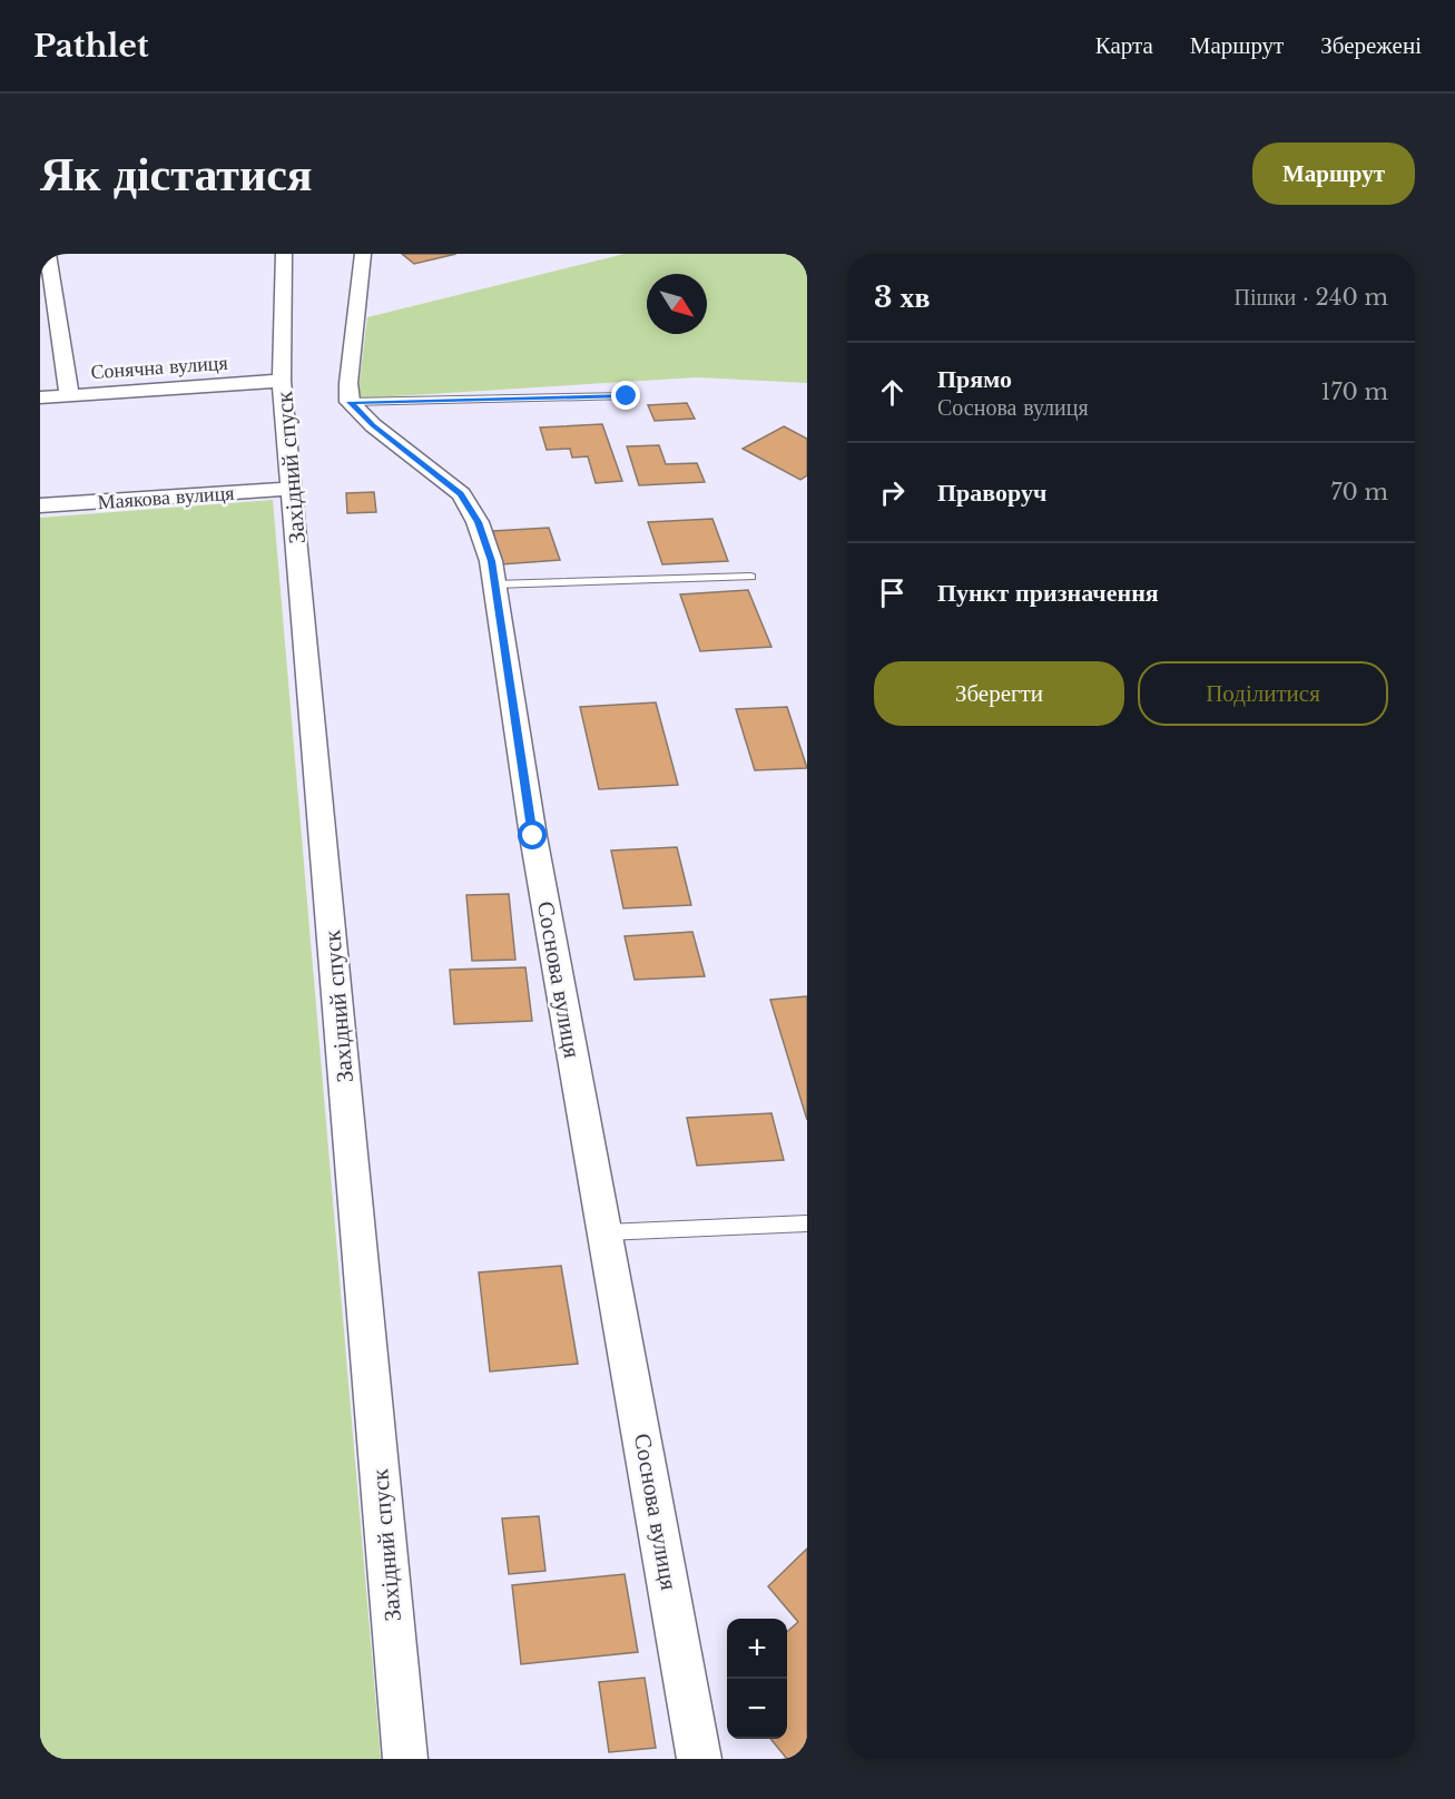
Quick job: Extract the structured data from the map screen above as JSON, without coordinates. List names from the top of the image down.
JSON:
{
  "streets": {
    "street": [
      "Сонячна вулиця",
      "Західний спуск",
      "Маякова вулиця",
      "Соснова вулиця"
    ]
  },
  "crossings": [
    ["Сонячна вулиця", "Західний спуск"],
    ["Західний спуск", "Маякова вулиця"]
  ],
  "north": "bottom right",
  "page": {
    "header": "Pathlet",
    "nav": ["Карта", "Маршрут", "Збережені"],
    "buttons": [
      "Маршрут",
      ["Зберегти", "Поділитися"]
    ],
    "title": "Як дістатися",
    "heading": ["3 хв", "Пішки · 240 m"],
    "list": [
      ["Прямо", "Соснова вулиця", "170 m"],
      ["Праворуч", "70 m"],
      "Пункт призначення"
    ],
    "map_buttons": ["+", "−"]
  }
}
